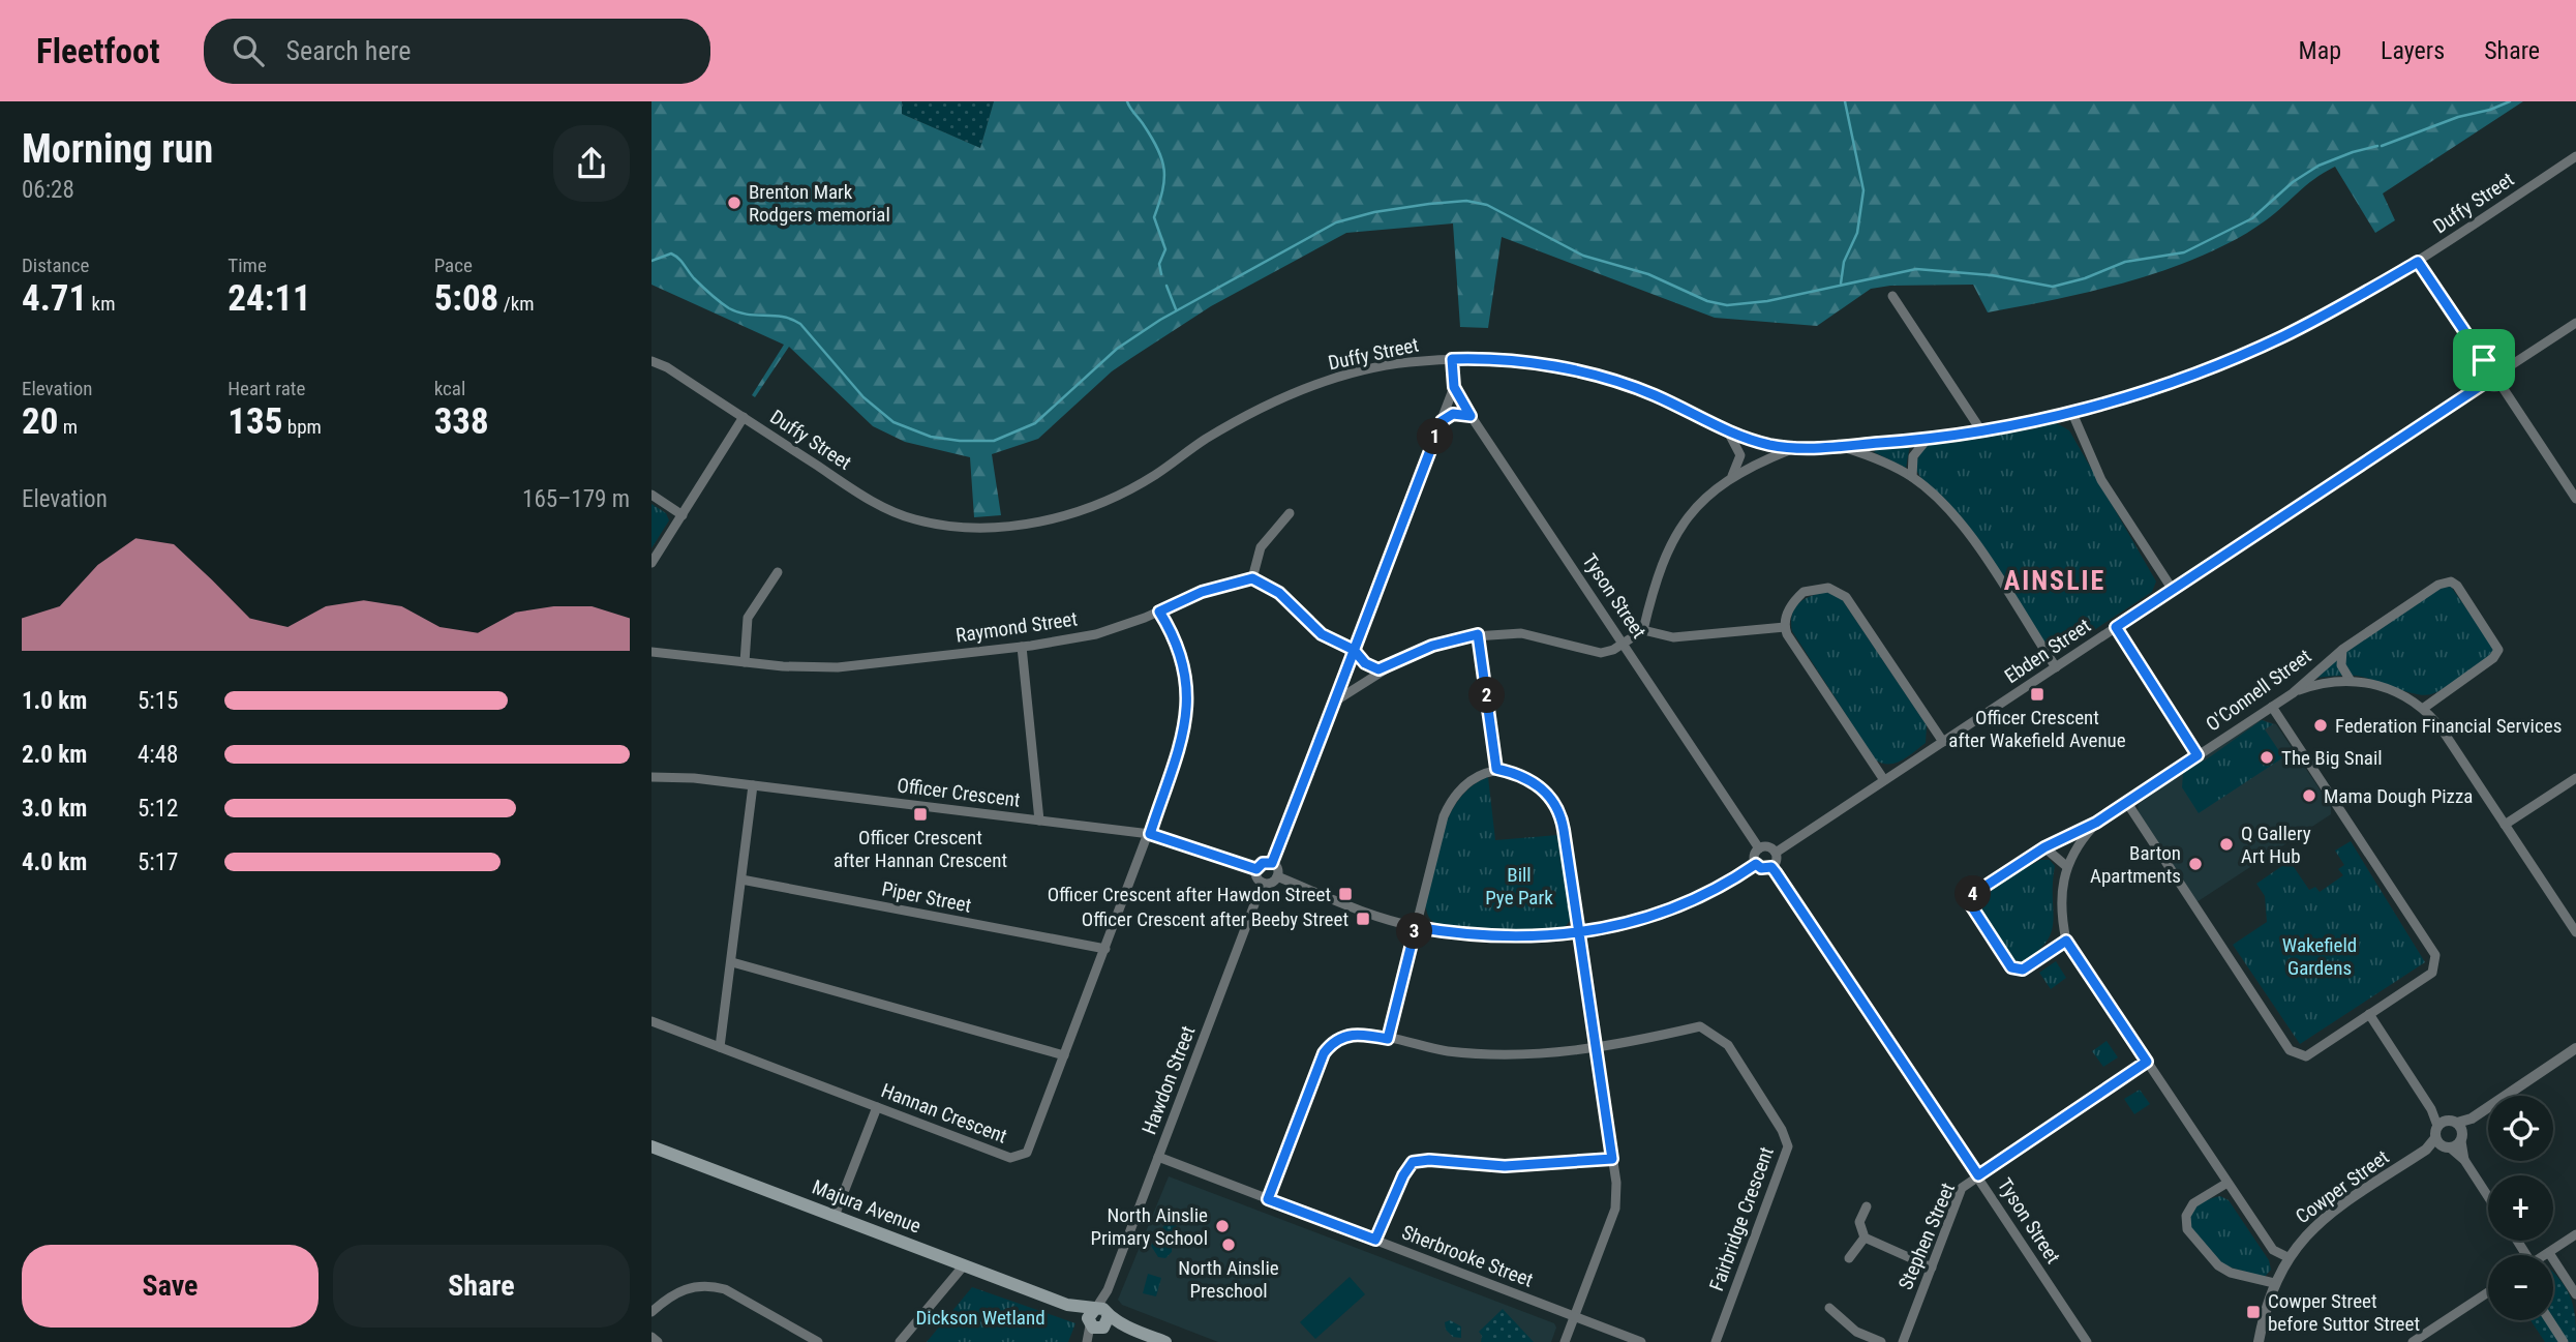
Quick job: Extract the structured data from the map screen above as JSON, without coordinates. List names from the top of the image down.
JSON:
{
  "streets": {
    "main road": ["Majura Avenue"],
    "street": [
      "Duffy Street",
      "Tyson Street",
      "Raymond Street",
      "Ebden Street",
      "O'Connell Street",
      "Officer Crescent",
      "Piper Street",
      "Hawdon Street",
      "Hannan Crescent",
      "Cowper Street",
      "Fairbridge Crescent",
      "Stephen Street",
      "Sherbrooke Street"
    ]
  },
  "crossings": [
    ["Duffy Street", "Tyson Street"],
    ["Tyson Street", "Ebden Street"],
    ["Tyson Street", "Stephen Street"],
    ["Raymond Street", "Hannan Crescent"],
    ["Officer Crescent", "Hawdon Street"],
    ["Officer Crescent", "Hannan Crescent"],
    ["Piper Street", "Hannan Crescent"],
    ["Hawdon Street", "Majura Avenue"],
    ["Hawdon Street", "Sherbrooke Street"],
    ["Fairbridge Crescent", "Sherbrooke Street"]
  ],
  "districts": ["AINSLIE"],
  "parks": ["Bill Pye Park", "Wakefield Gardens", "Dickson Wetland"],
  "places": {
    "other": [
      "Brenton Mark Rodgers memorial",
      "Federation Financial Services",
      "The Big Snail",
      "Mama Dough Pizza",
      "Q Gallery Art Hub",
      "Barton Apartments",
      "North Ainslie Primary School",
      "North Ainslie Preschool"
    ],
    "transit": [
      "Officer Crescent after Wakefield Avenue",
      "Officer Crescent after Hannan Crescent",
      "Officer Crescent after Hawdon Street",
      "Officer Crescent after Beeby Street",
      "Cowper Street before Suttor Street"
    ]
  },
  "page": {
    "header": "Fleetfoot",
    "search": "Search here",
    "nav": ["Map", "Layers", "Share"],
    "heading": ["Morning run", "06:28"],
    "stats": [
      ["Distance", "4.71 km"],
      ["Time", "24:11"],
      ["Pace", "5:08 /km"],
      ["Elevation", "20 m"],
      ["Heart rate", "135 bpm"],
      ["kcal", "338"]
    ],
    "pins": [
      "1",
      "2",
      "4",
      "3"
    ],
    "chart": ["Elevation", "165–179 m"],
    "list": [
      {
        "name": "1.0 km",
        "note": "5:15"
      },
      {
        "name": "2.0 km",
        "note": "4:48"
      },
      {
        "name": "3.0 km",
        "note": "5:12"
      },
      {
        "name": "4.0 km",
        "note": "5:17"
      }
    ],
    "map_buttons": ["+", "−"],
    "buttons": ["Save", "Share"]
  }
}
